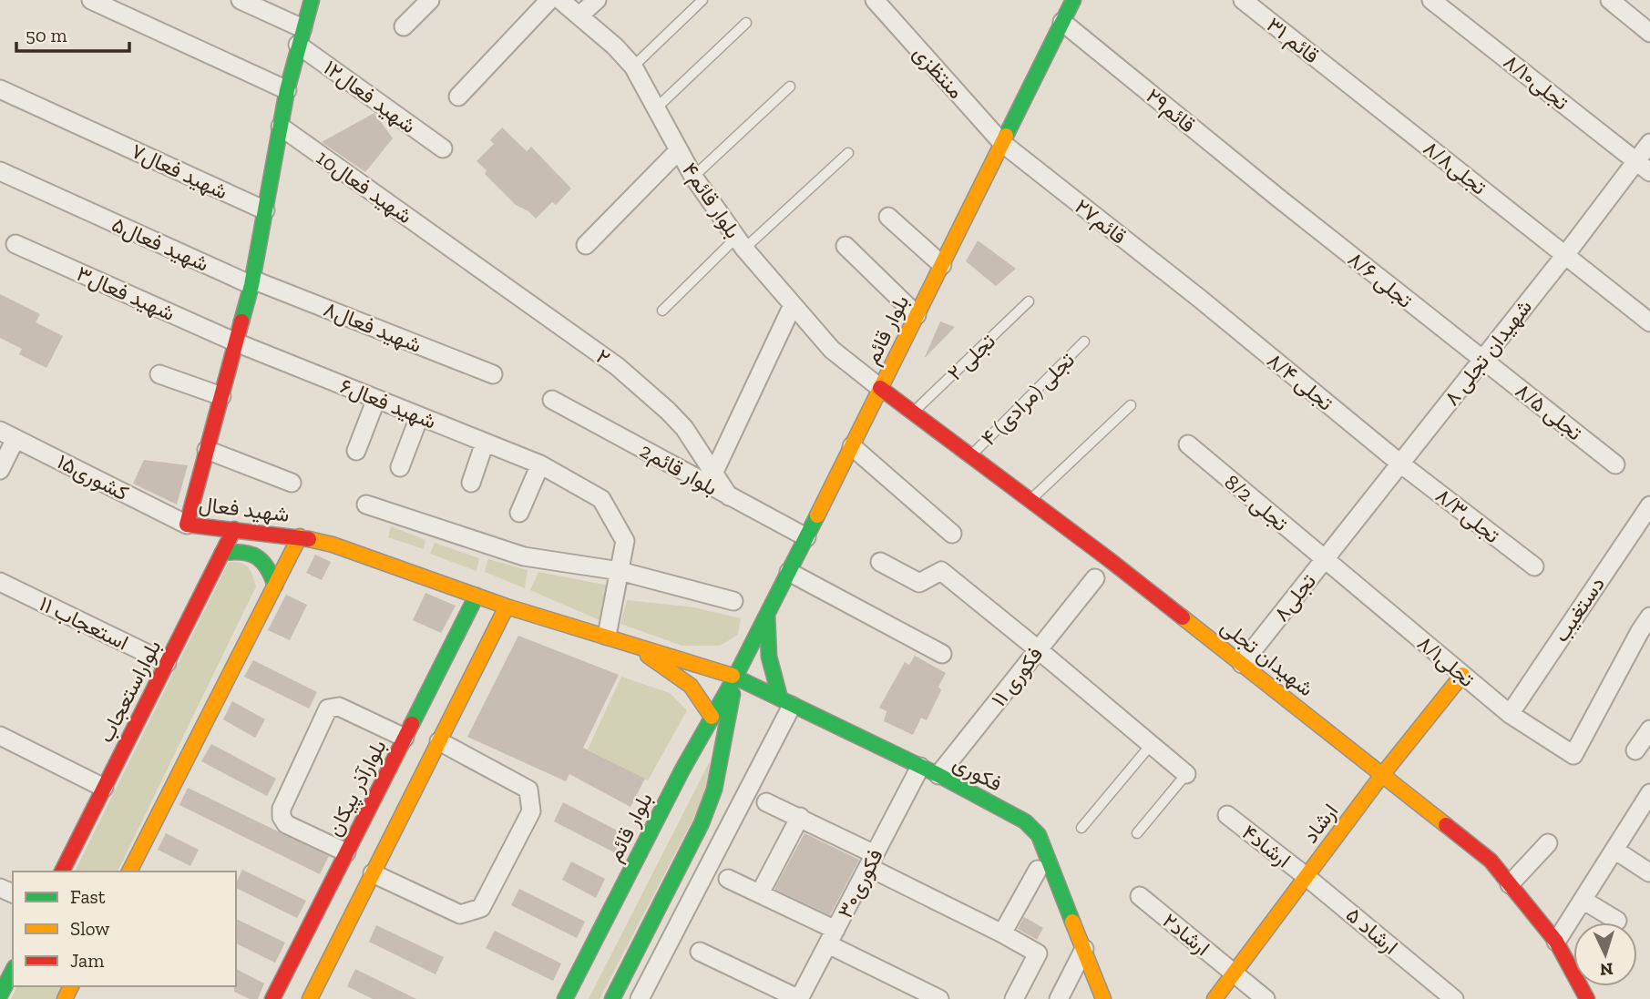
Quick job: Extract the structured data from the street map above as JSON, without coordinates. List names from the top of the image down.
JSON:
{
  "streets": {
    "street": [
      "قائم ۳۱",
      "منتظزی",
      "تجلی۸/۱۰",
      "شهید فعال۱۲",
      "قائم۲۹",
      "تجلی۸/۸",
      "شهید فعال۷",
      "10شهید فعال",
      "بلوار قائم۴",
      "قائم۲۷",
      "شهید فعال۵",
      "تجلی ۸/۶",
      "شهید فعال۳",
      "شهید فعال۸",
      "بلوار قائم",
      "شهیدان تجلی ۸",
      "۲",
      "۸/۴ تجلی",
      "شهید فعال۶",
      "تجلی ۸/۵",
      "2بلوار قائم",
      "کشوری۱۵",
      "8/2 تجلی",
      "شهید فعال",
      "تجلی۸/۳",
      "تجلی۸",
      "دستغیب",
      "استعجاب ۱۱",
      "شهیدان تجلی",
      "تجلی۸/۱",
      "فکوری ۱۱",
      "بلواراستعجاب",
      "فکوری",
      "بلوارآذر پیکان",
      "ارشاد",
      "۴ارشاد",
      "فکوری۳۰",
      "۵ ارشاد",
      "۲ارشاد"
    ],
    "lane": ["۲ تجلی", "۴ تجلی (مرادی)"]
  },
  "crossings": [
    ["قائم ۳۱", "تجلی۸/۸"],
    ["منتظزی", "قائم۲۷"],
    ["منتظزی", "بلوار قائم"],
    ["تجلی۸/۱۰", "شهیدان تجلی ۸"],
    ["شهید فعال۱۲", "شهید فعال"],
    ["قائم۲۹", "تجلی ۸/۶"],
    ["قائم۲۹", "بلوار قائم"],
    ["تجلی۸/۸", "شهیدان تجلی ۸"],
    ["شهید فعال۷", "شهید فعال"],
    ["10شهید فعال", "۲"],
    ["10شهید فعال", "شهید فعال"],
    ["بلوار قائم۴", "بلوار قائم"],
    ["بلوار قائم۴", "شهیدان تجلی"],
    ["قائم۲۷", "بلوار قائم"],
    ["قائم۲۷", "۸/۴ تجلی"],
    ["شهید فعال۵", "شهید فعال۸"],
    ["شهید فعال۵", "شهید فعال"],
    ["تجلی ۸/۶", "شهیدان تجلی ۸"],
    ["تجلی ۸/۶", "تجلی ۸/۵"],
    ["شهید فعال۳", "شهید فعال۶"],
    ["شهید فعال۳", "شهید فعال"],
    ["شهید فعال۸", "شهید فعال"],
    ["بلوار قائم", "2بلوار قائم"],
    ["بلوار قائم", "شهید فعال"],
    ["بلوار قائم", "شهیدان تجلی"],
    ["بلوار قائم", "فکوری"],
    ["شهیدان تجلی ۸", "۸/۴ تجلی"],
    ["شهیدان تجلی ۸", "تجلی ۸/۵"],
    ["شهیدان تجلی ۸", "8/2 تجلی"],
    ["شهیدان تجلی ۸", "تجلی۸/۳"],
    ["شهیدان تجلی ۸", "تجلی۸"],
    ["شهیدان تجلی ۸", "تجلی۸/۱"],
    ["۲", "2بلوار قائم"],
    ["۲ تجلی", "شهیدان تجلی"],
    ["۸/۴ تجلی", "تجلی۸/۳"],
    ["۴ تجلی (مرادی)", "شهیدان تجلی"],
    ["شهید فعال۶", "شهید فعال"],
    ["کشوری۱۵", "شهید فعال"],
    ["8/2 تجلی", "تجلی۸"],
    ["8/2 تجلی", "تجلی۸/۱"],
    ["شهید فعال", "بلواراستعجاب"],
    ["شهید فعال", "فکوری"],
    ["شهید فعال", "بلوارآذر پیکان"],
    ["تجلی۸", "شهیدان تجلی"],
    ["تجلی۸", "تجلی۸/۱"],
    ["دستغیب", "تجلی۸/۱"],
    ["استعجاب ۱۱", "بلواراستعجاب"],
    ["شهیدان تجلی", "ارشاد"],
    ["تجلی۸/۱", "ارشاد"],
    ["فکوری ۱۱", "فکوری"],
    ["فکوری", "فکوری۳۰"],
    ["ارشاد", "۴ارشاد"],
    ["ارشاد", "۵ ارشاد"],
    ["ارشاد", "۲ارشاد"],
    ["۴ارشاد", "۵ ارشاد"]
  ],
  "legend": ["Fast", "Slow", "Jam"],
  "scale_bar": "50 m",
  "north": "bottom"
}
